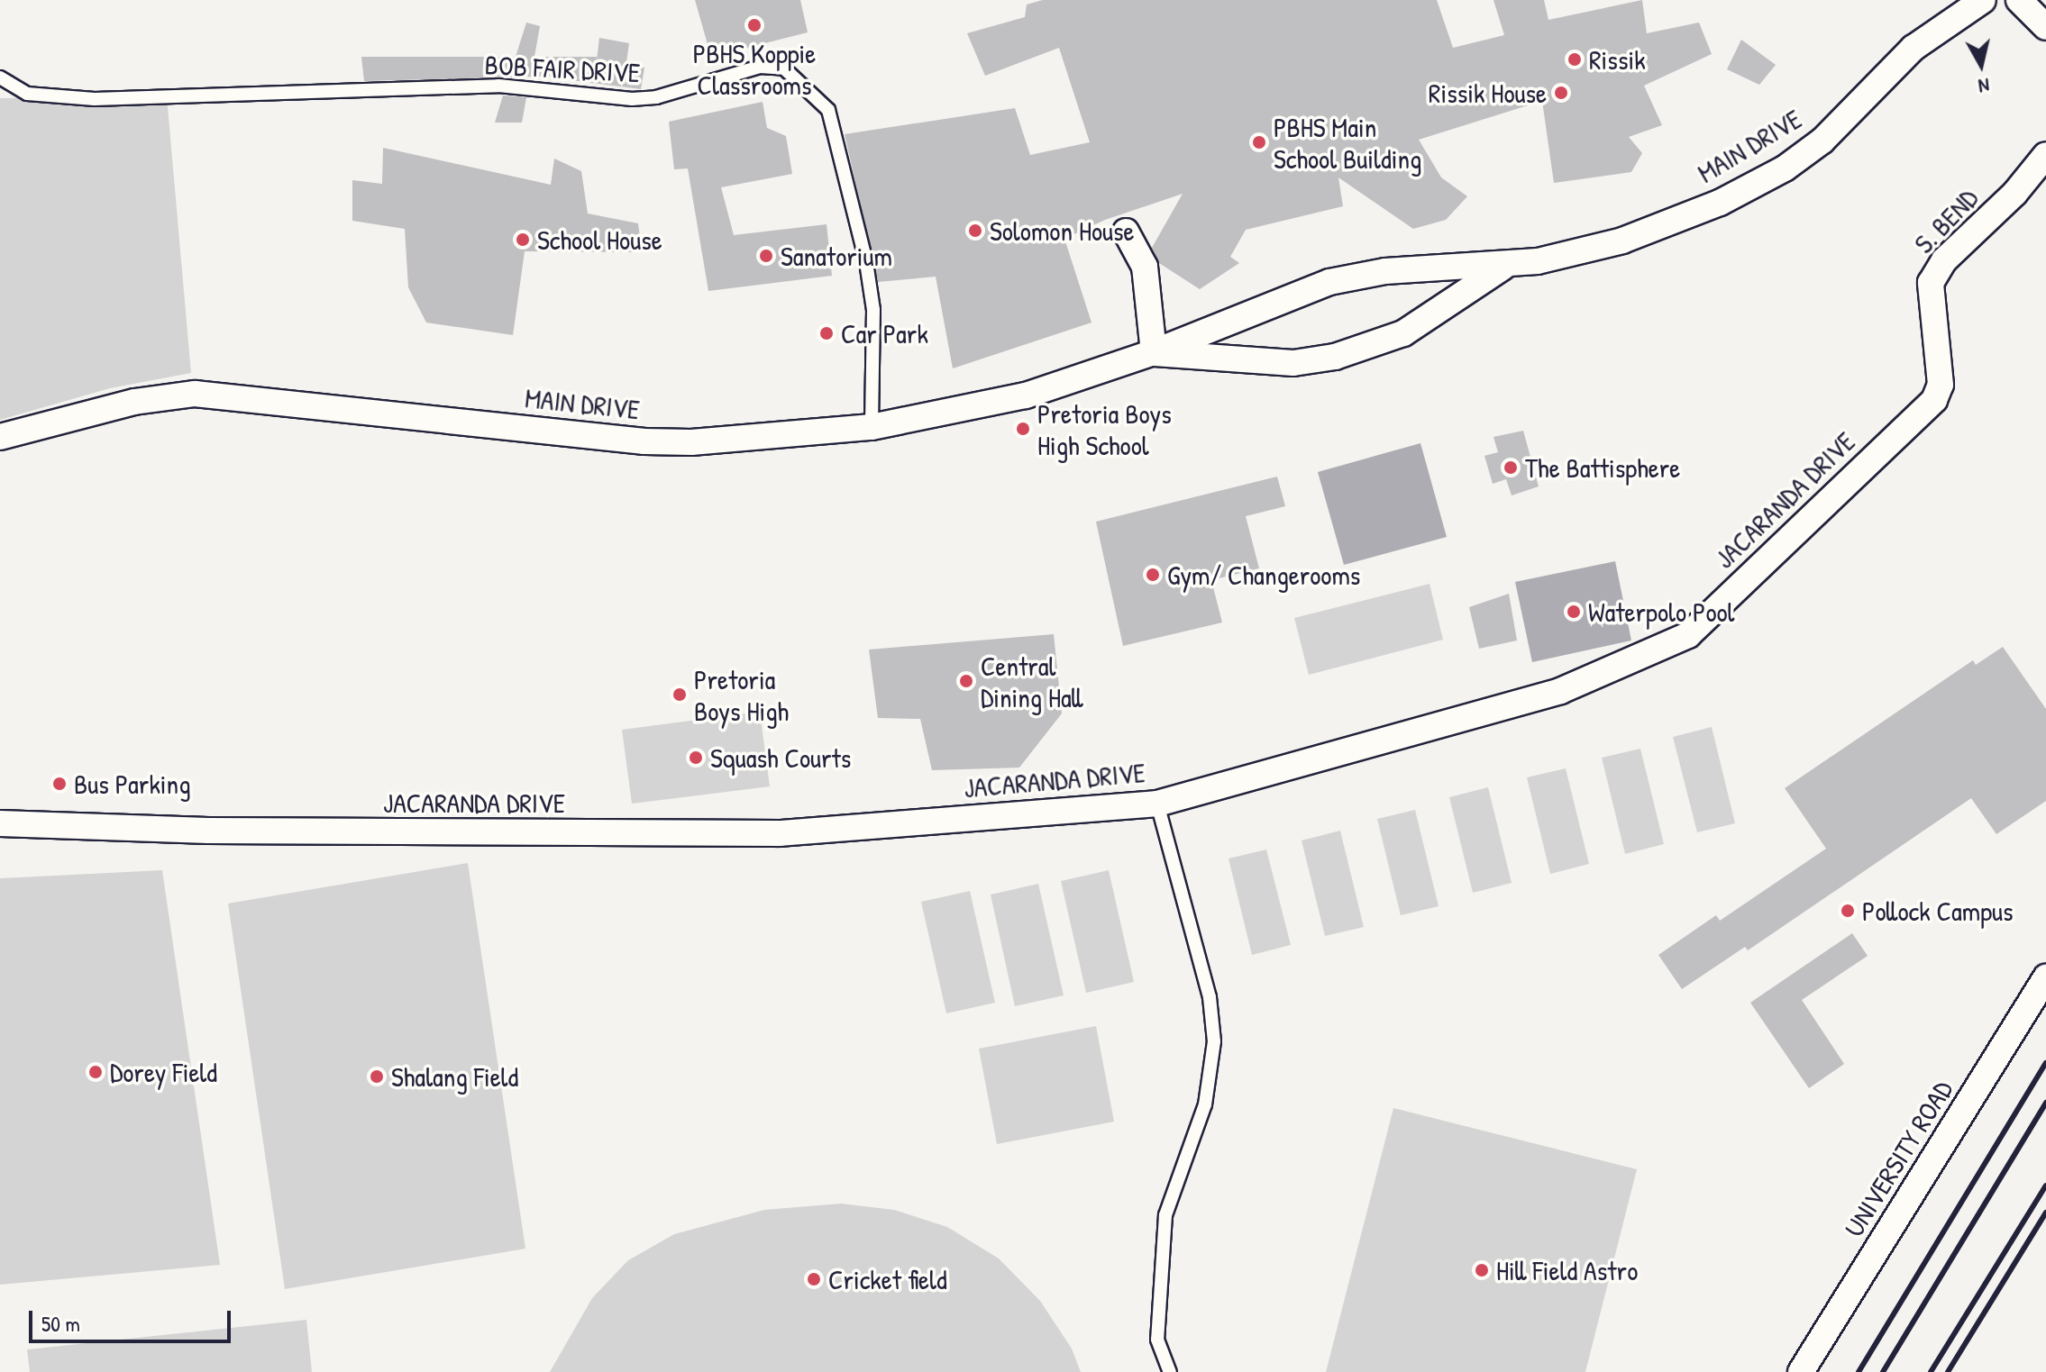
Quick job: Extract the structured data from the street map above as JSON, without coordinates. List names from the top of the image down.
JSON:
{
  "streets": {
    "street": [
      "MAIN DRIVE",
      "S. BEND",
      "JACARANDA DRIVE",
      "UNIVERSITY ROAD"
    ],
    "lane": ["BOB FAIR DRIVE"]
  },
  "crossings": [
    ["BOB FAIR DRIVE", "MAIN DRIVE"],
    ["S. BEND", "JACARANDA DRIVE"]
  ],
  "places": [
    "PBHS Koppie Classrooms",
    "Rissik",
    "Rissik House",
    "PBHS Main School Building",
    "Solomon House",
    "School House",
    "Sanatorium",
    "Car Park",
    "Pretoria Boys High School",
    "The Battisphere",
    "Gym/ Changerooms",
    "Waterpolo Pool",
    "Central Dining Hall",
    "Pretoria Boys High",
    "Squash Courts",
    "Bus Parking",
    "Pollock Campus",
    "Dorey Field",
    "Shalang Field",
    "Hill Field Astro",
    "Cricket field"
  ],
  "scale_bar": "50 m",
  "north": "bottom"
}
